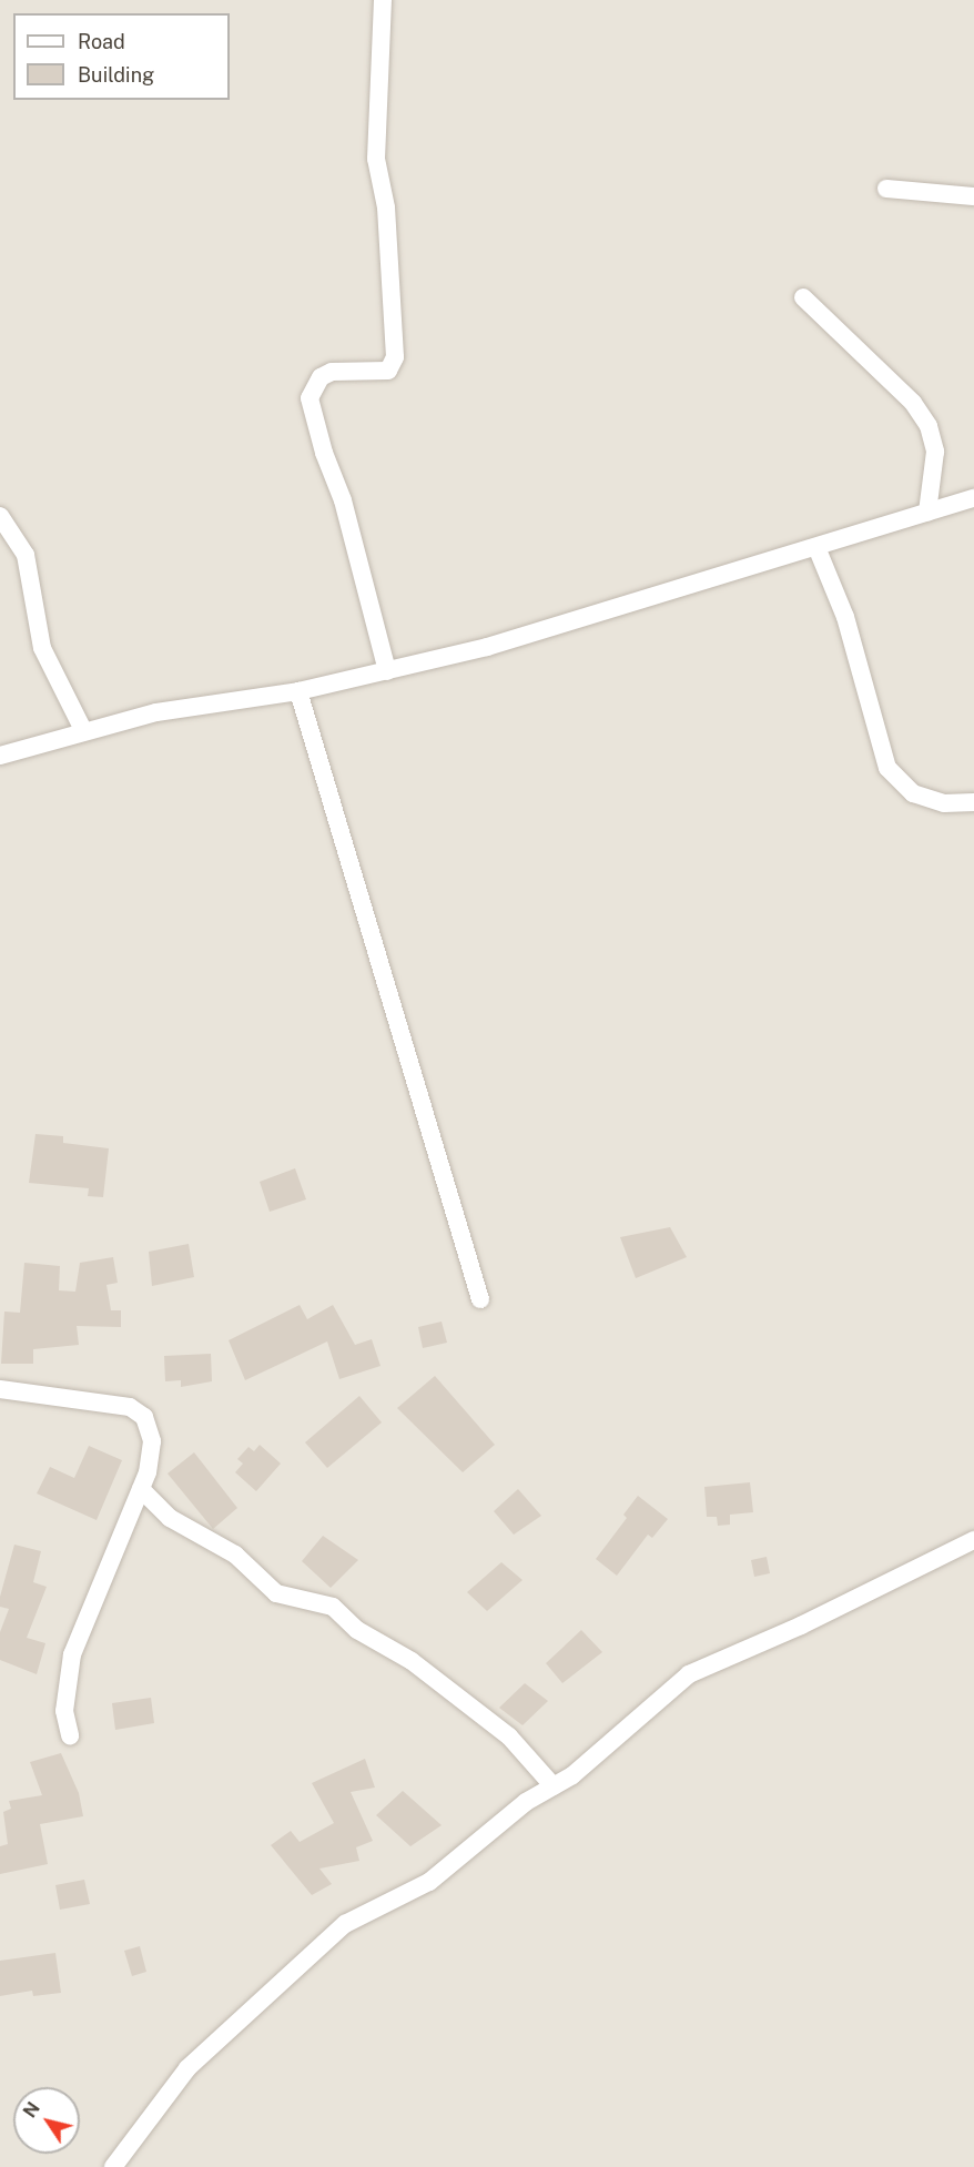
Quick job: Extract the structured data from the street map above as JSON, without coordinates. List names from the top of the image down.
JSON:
{
  "legend": ["Road", "Building"],
  "north": "top left"
}
